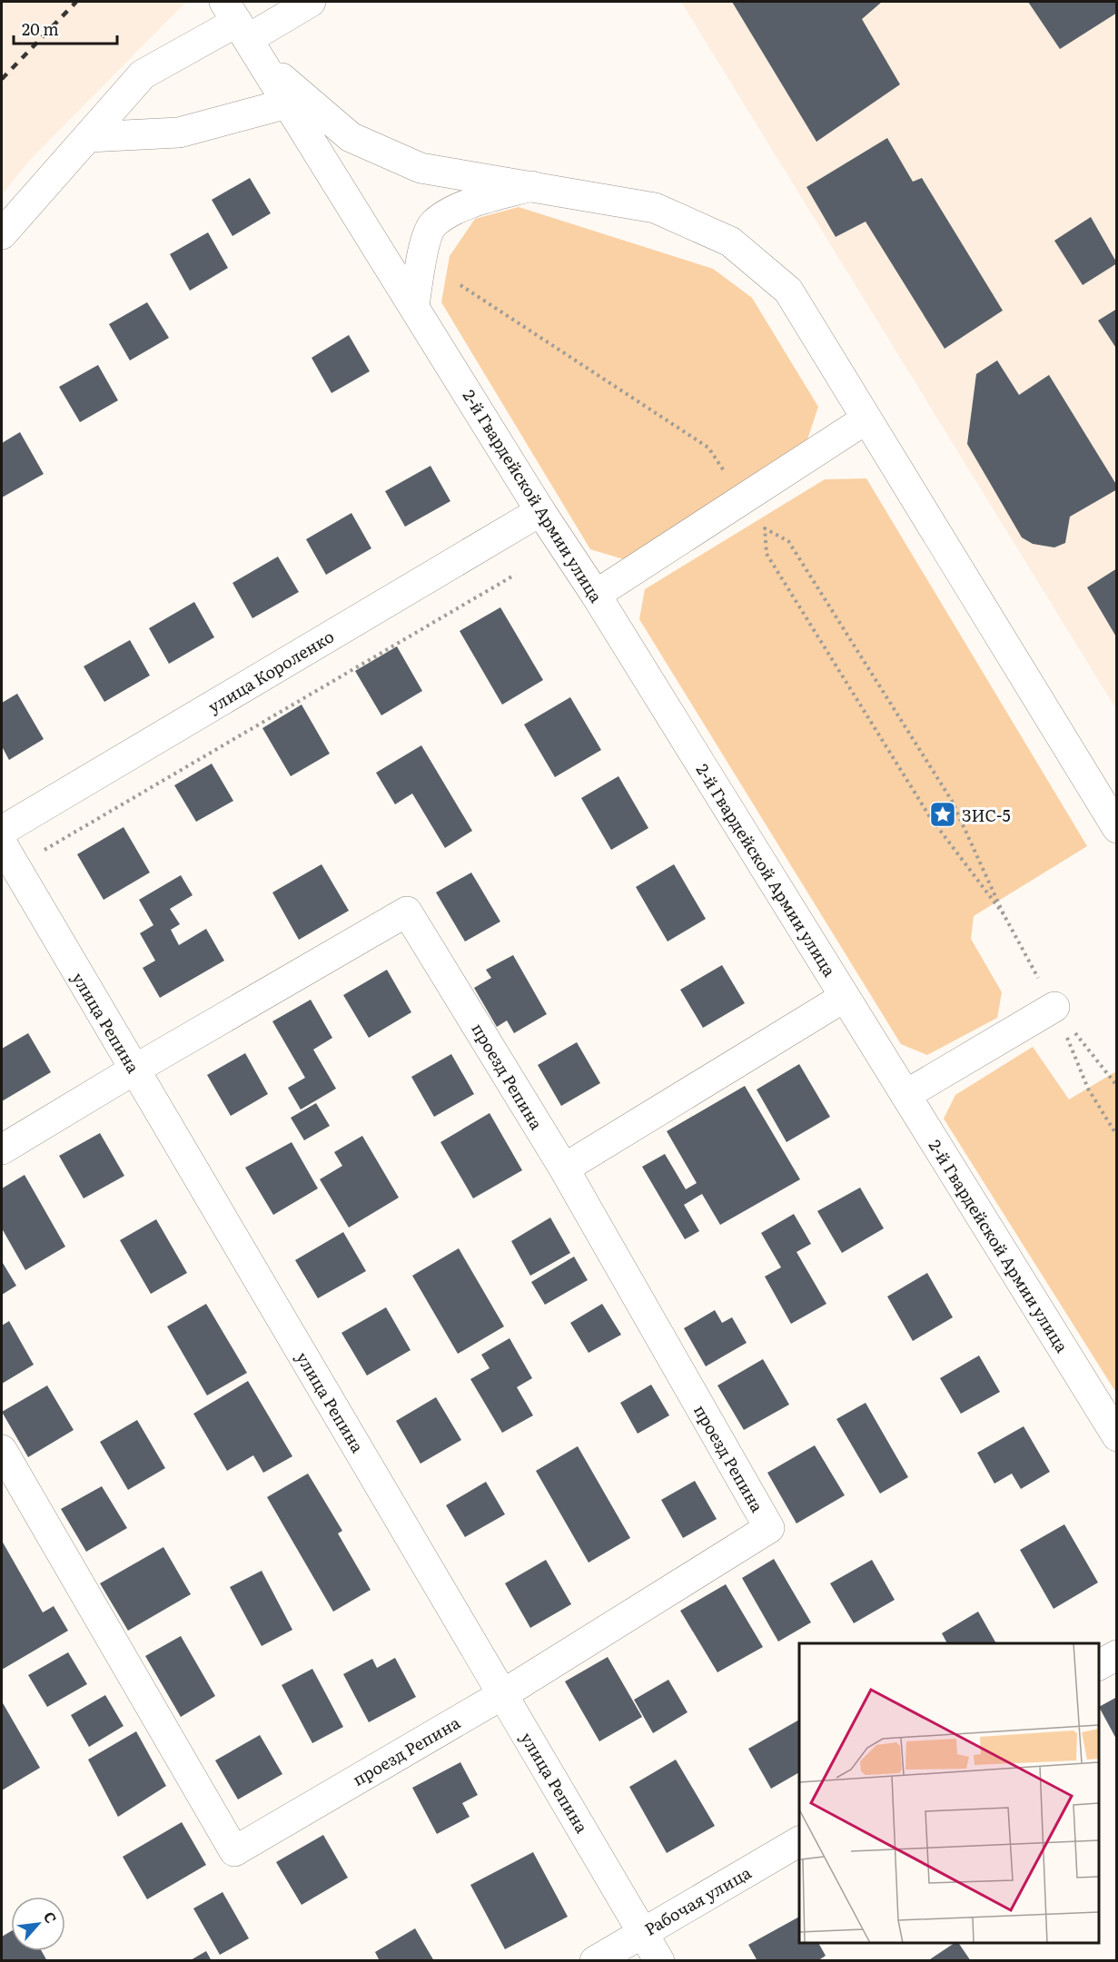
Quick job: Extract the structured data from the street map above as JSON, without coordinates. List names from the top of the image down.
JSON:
{
  "streets": {
    "street": [
      "2-й Гвардейской Армии улица",
      "улица Короленко",
      "улица Репина",
      "проезд Репина",
      "Рабочая улица"
    ]
  },
  "crossings": [
    ["2-й Гвардейской Армии улица", "улица Короленко"],
    ["улица Репина", "проезд Репина"],
    ["улица Репина", "Рабочая улица"]
  ],
  "places": {
    "place": ["ЗИС-5"]
  },
  "scale_bar": "20 m",
  "north": "top right"
}
